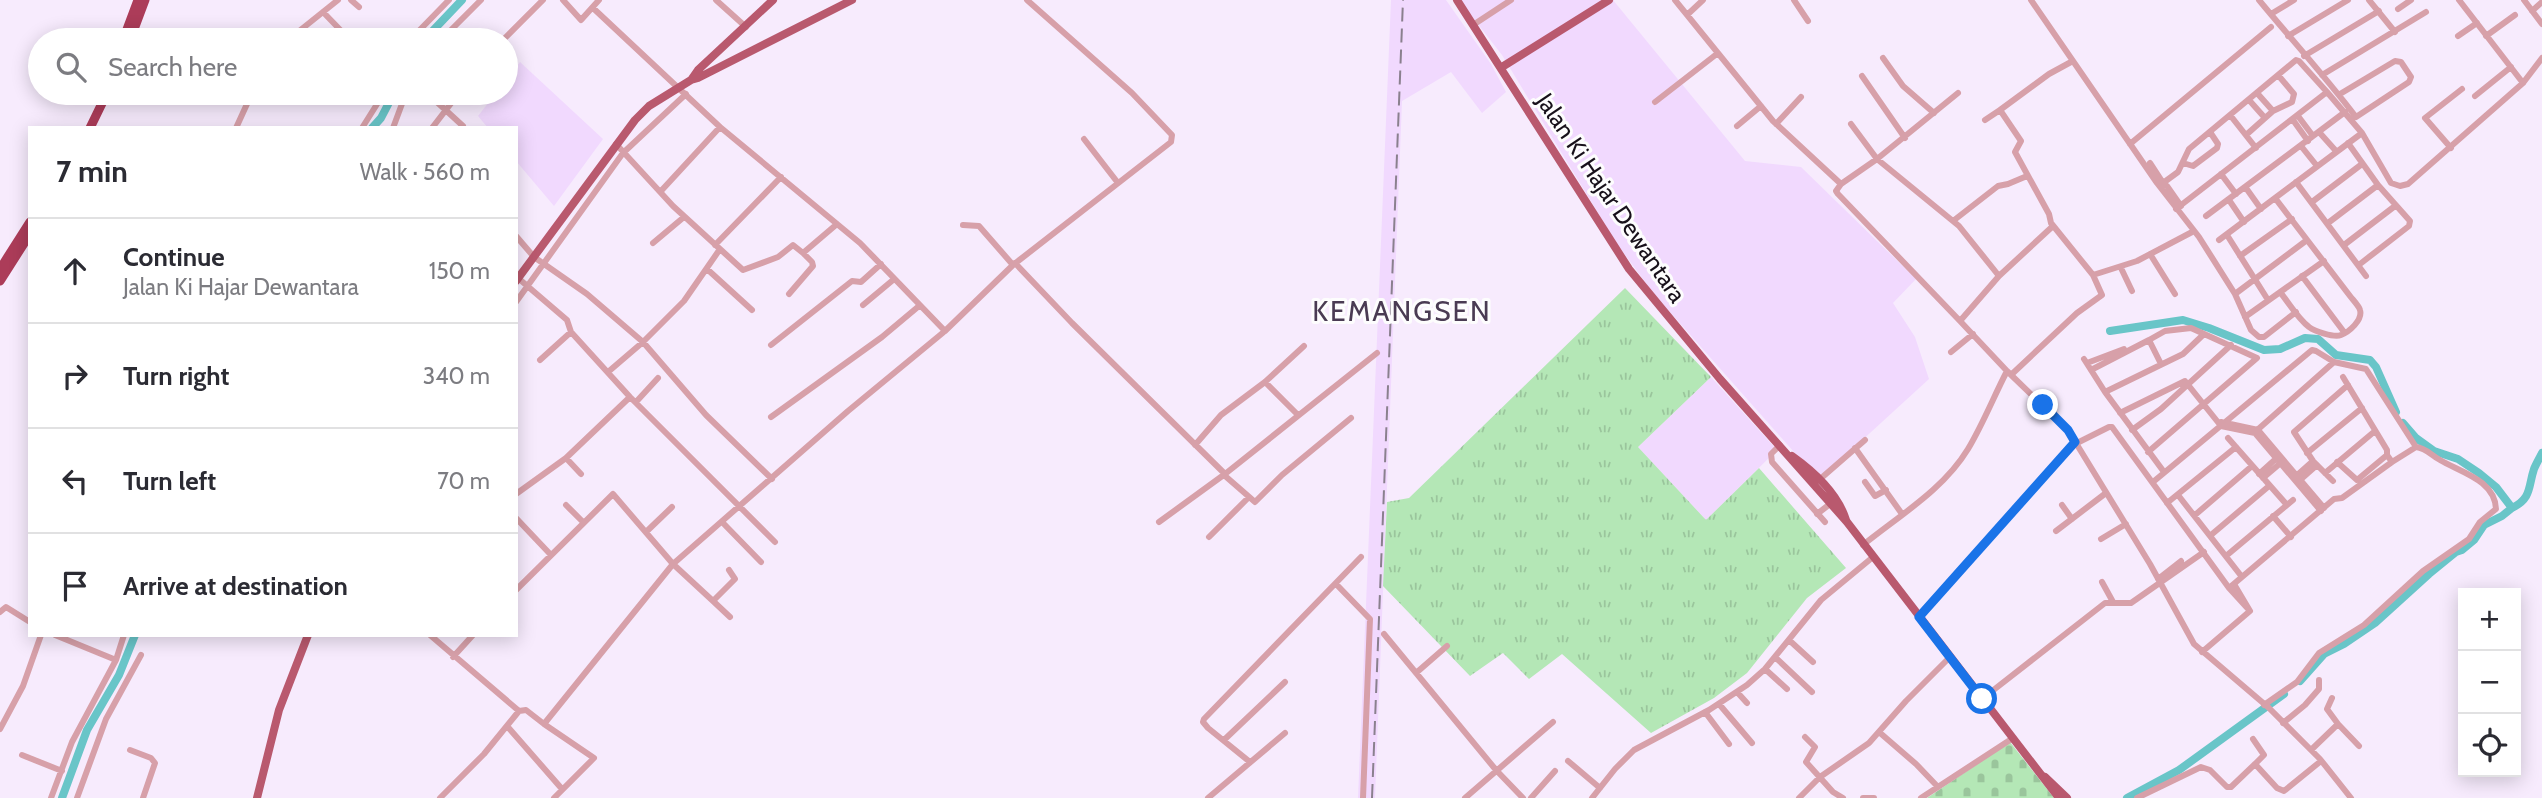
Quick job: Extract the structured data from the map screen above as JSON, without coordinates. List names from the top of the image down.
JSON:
{
  "streets": {
    "main road": ["Jalan Ki Hajar Dewantara"]
  },
  "districts": ["KEMANGSEN"],
  "page": {
    "search": "Search here",
    "heading": ["7 min", "Walk · 560 m"],
    "list": [
      ["Continue", "Jalan Ki Hajar Dewantara", "150 m"],
      ["Turn right", "340 m"],
      ["Turn left", "70 m"],
      "Arrive at destination"
    ],
    "map_buttons": ["+", "−"]
  }
}
